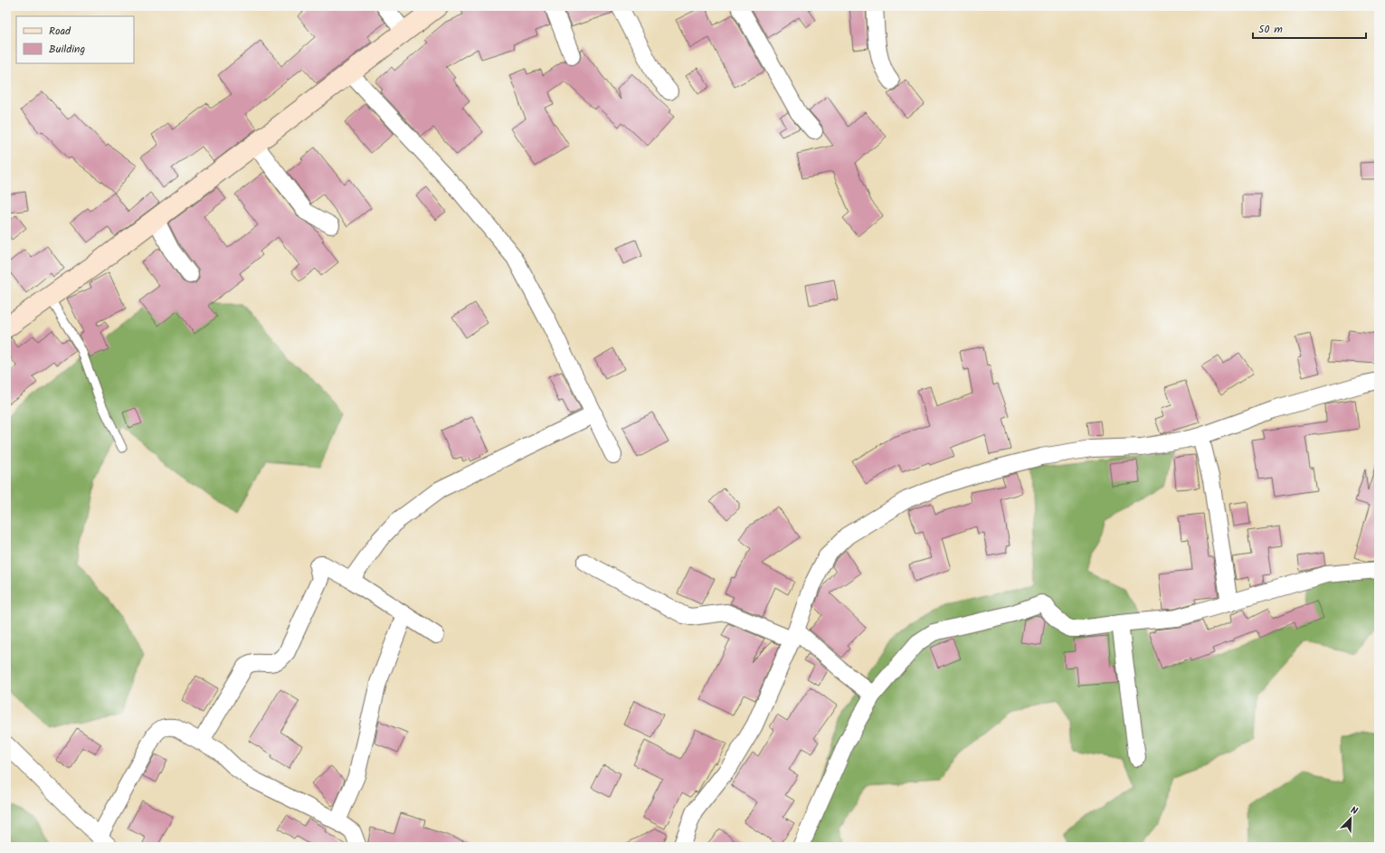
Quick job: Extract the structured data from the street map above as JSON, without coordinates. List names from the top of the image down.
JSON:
{
  "legend": ["Road", "Building"],
  "scale_bar": "50 m",
  "north": "top right"
}
